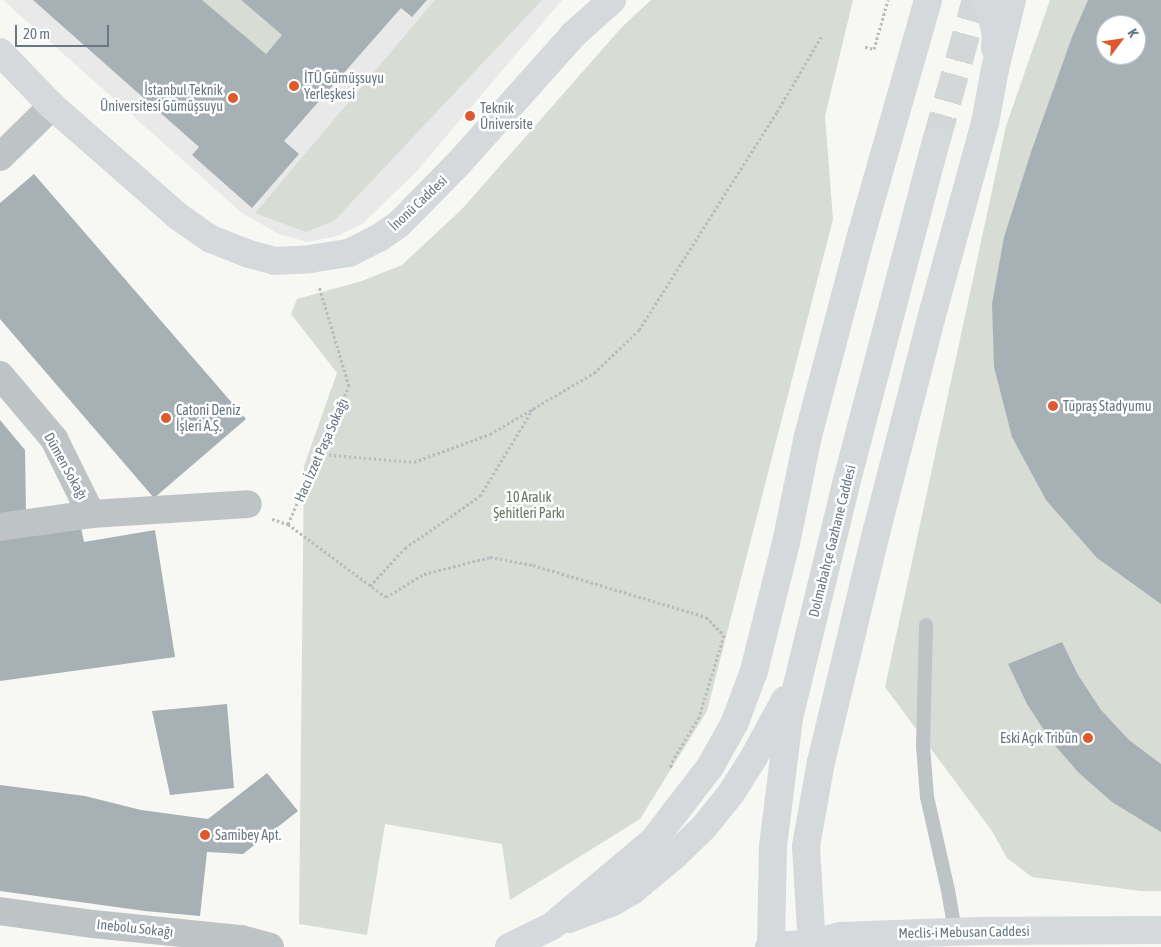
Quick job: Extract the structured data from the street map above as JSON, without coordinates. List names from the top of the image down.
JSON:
{
  "streets": {
    "main road": ["İnonü Caddesi", "Dolmabahçe Gazhane Caddesi", "Meclis-i Mebusan Caddesi"],
    "street": ["Dümen Sokağı", "Inebolu Sokağı"],
    "path": ["Hacı İzzet Paşa Sokağı"]
  },
  "crossings": [
    ["İnonü Caddesi", "Hacı İzzet Paşa Sokağı"],
    ["Dolmabahçe Gazhane Caddesi", "Meclis-i Mebusan Caddesi"]
  ],
  "parks": ["10 Aralık Şehitleri Parkı"],
  "places": [
    "İTÜ Gümüşsuyu Yerleşkesi",
    "İstanbul Teknik Üniversitesi Gümüşsuyu",
    "Teknik Üniversite",
    "Tüpraş Stadyumu",
    "Catoni Deniz İşleri A.Ş.",
    "Eski Açık Tribün",
    "Samibey Apt."
  ],
  "scale_bar": "20 m",
  "north": "top right"
}
